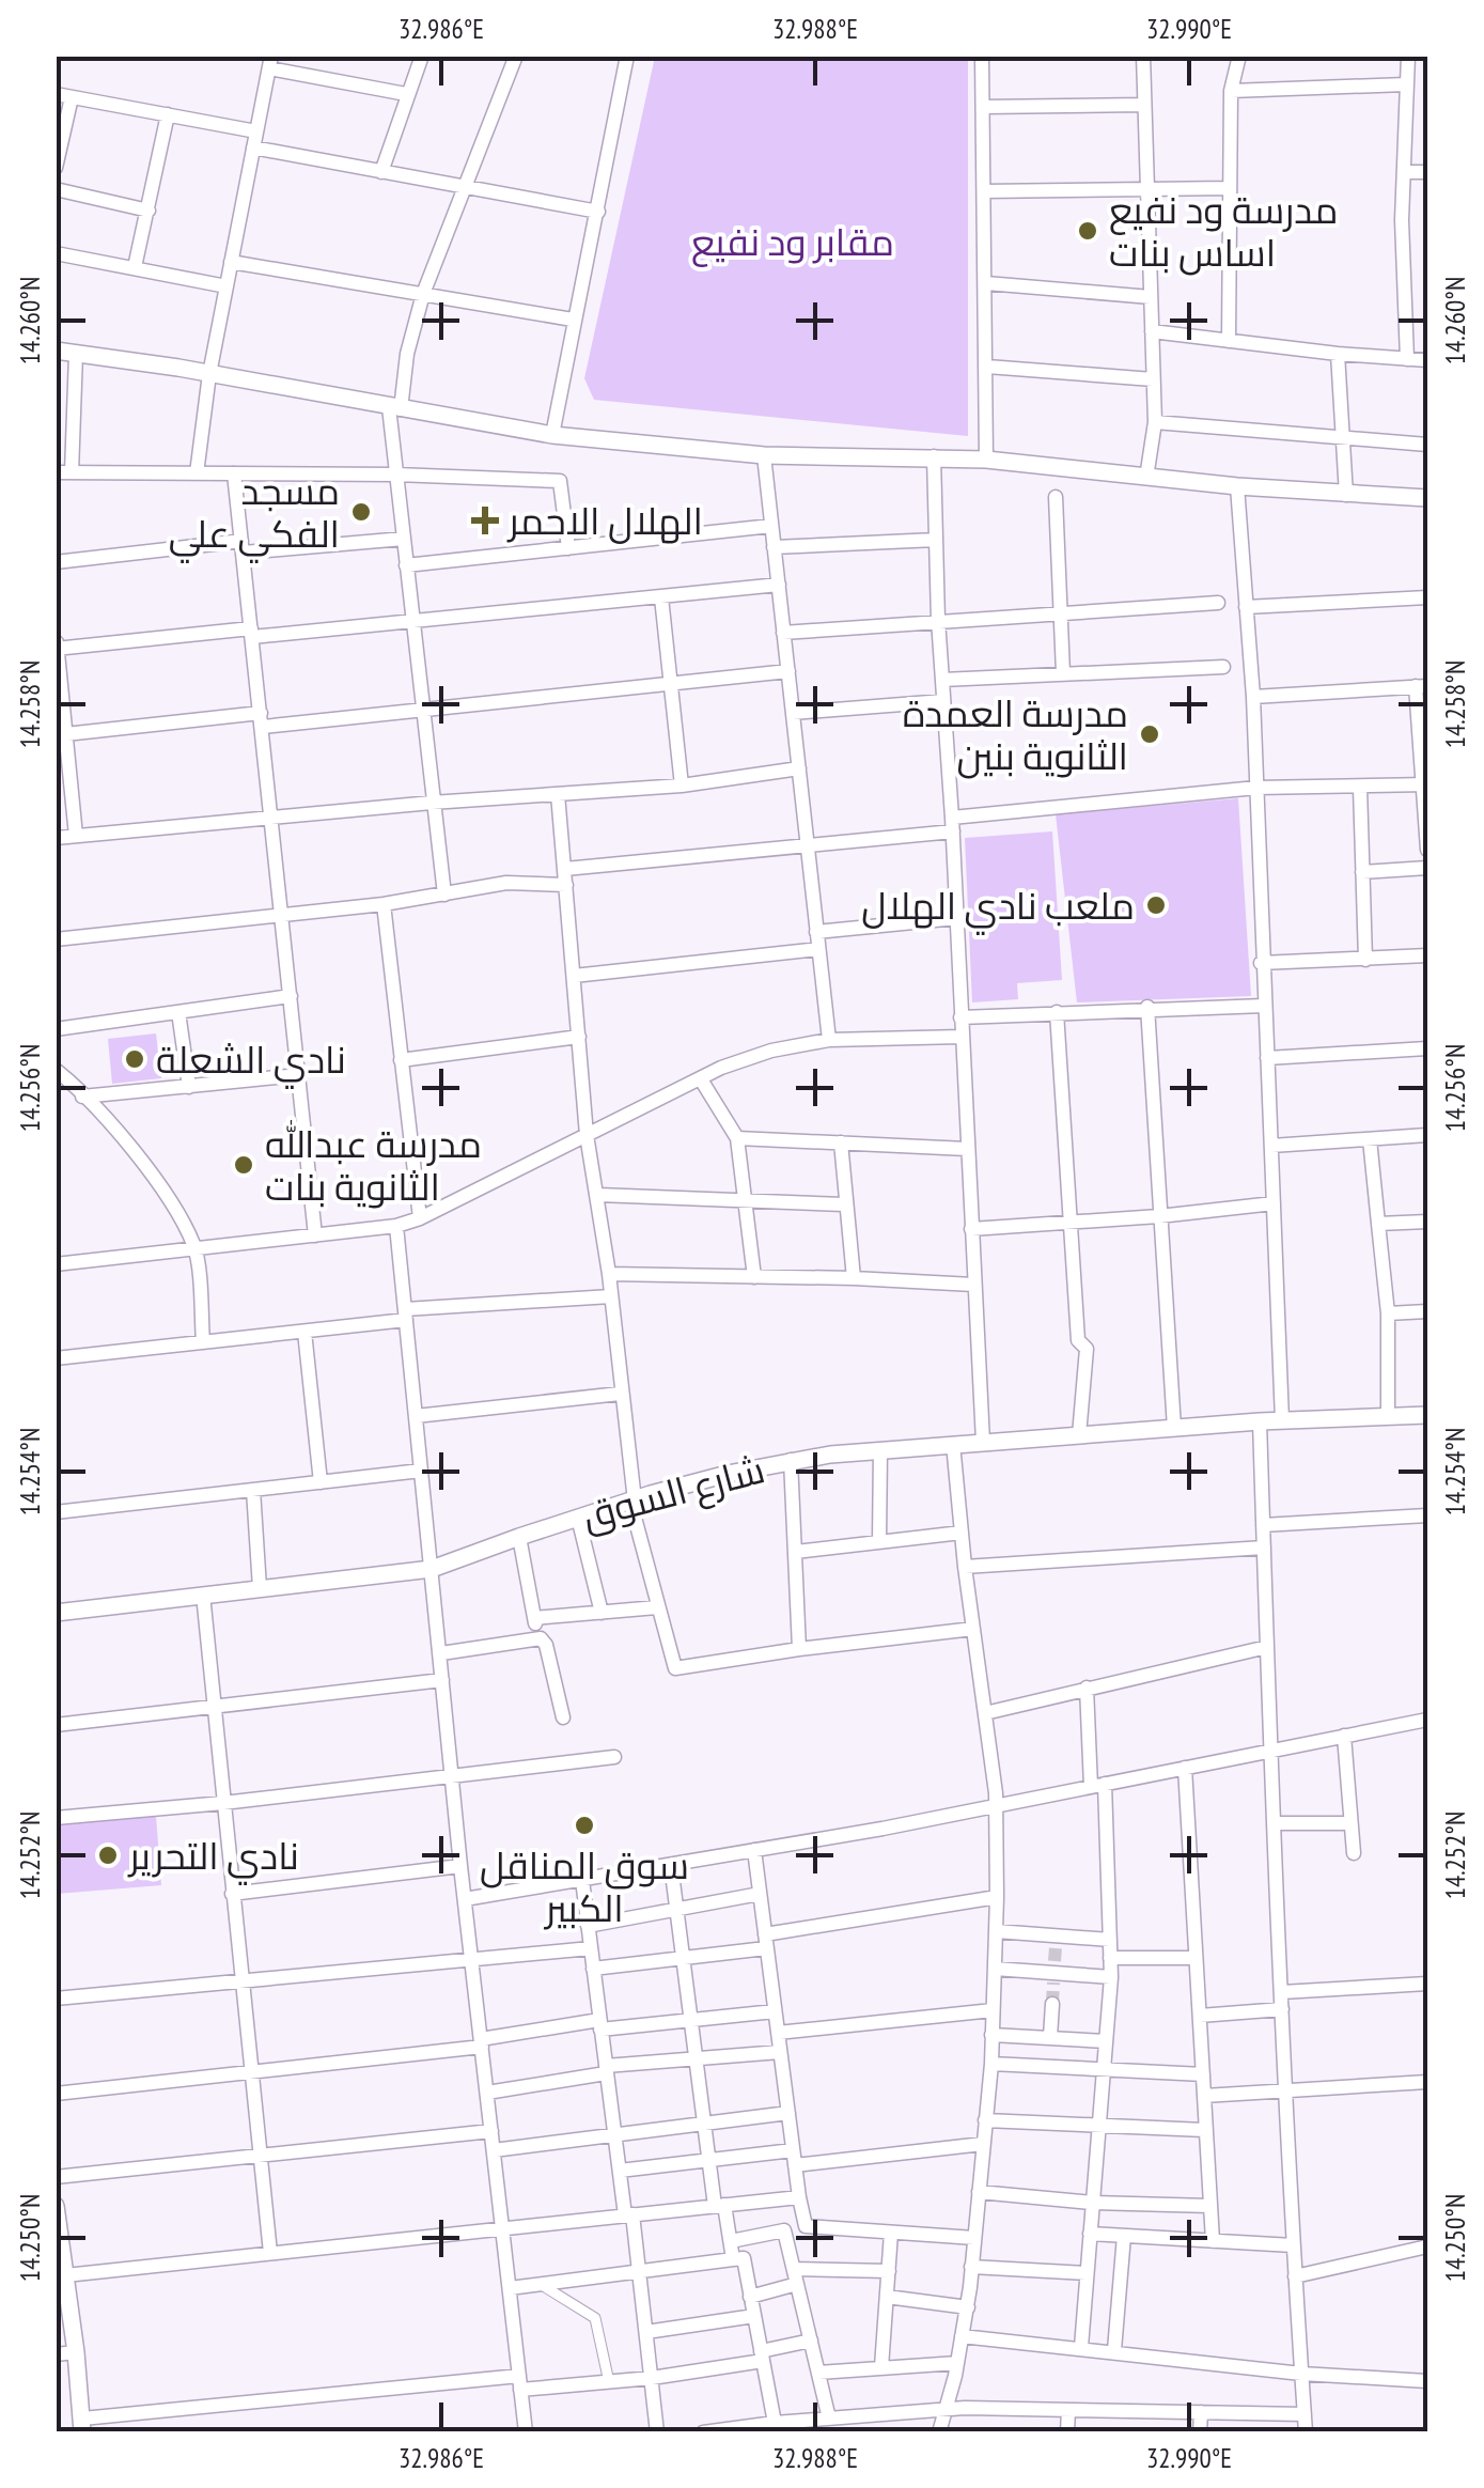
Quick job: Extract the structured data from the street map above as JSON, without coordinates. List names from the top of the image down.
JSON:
{
  "streets": {
    "street": ["شارع السوق"]
  },
  "parks": ["مقابر ود نفيع"],
  "places": {
    "other": [
      "مدرسة ود نفيع اساس بنات",
      "مسجد الفكي علي",
      "مدرسة العمدة الثانوية بنين",
      "ملعب نادي الهلال",
      "نادي الشعلة",
      "مدرسة عبدالله الثانوية بنات",
      "سوق المناقل الكبير",
      "نادي التحرير"
    ],
    "health": ["الهلال الاحمر"]
  },
  "coordinates": [
    "32.986°E",
    "32.988°E",
    "32.990°E",
    "14.260°N",
    "14.258°N",
    "14.256°N",
    "14.254°N",
    "14.252°N",
    "14.250°N"
  ]
}
